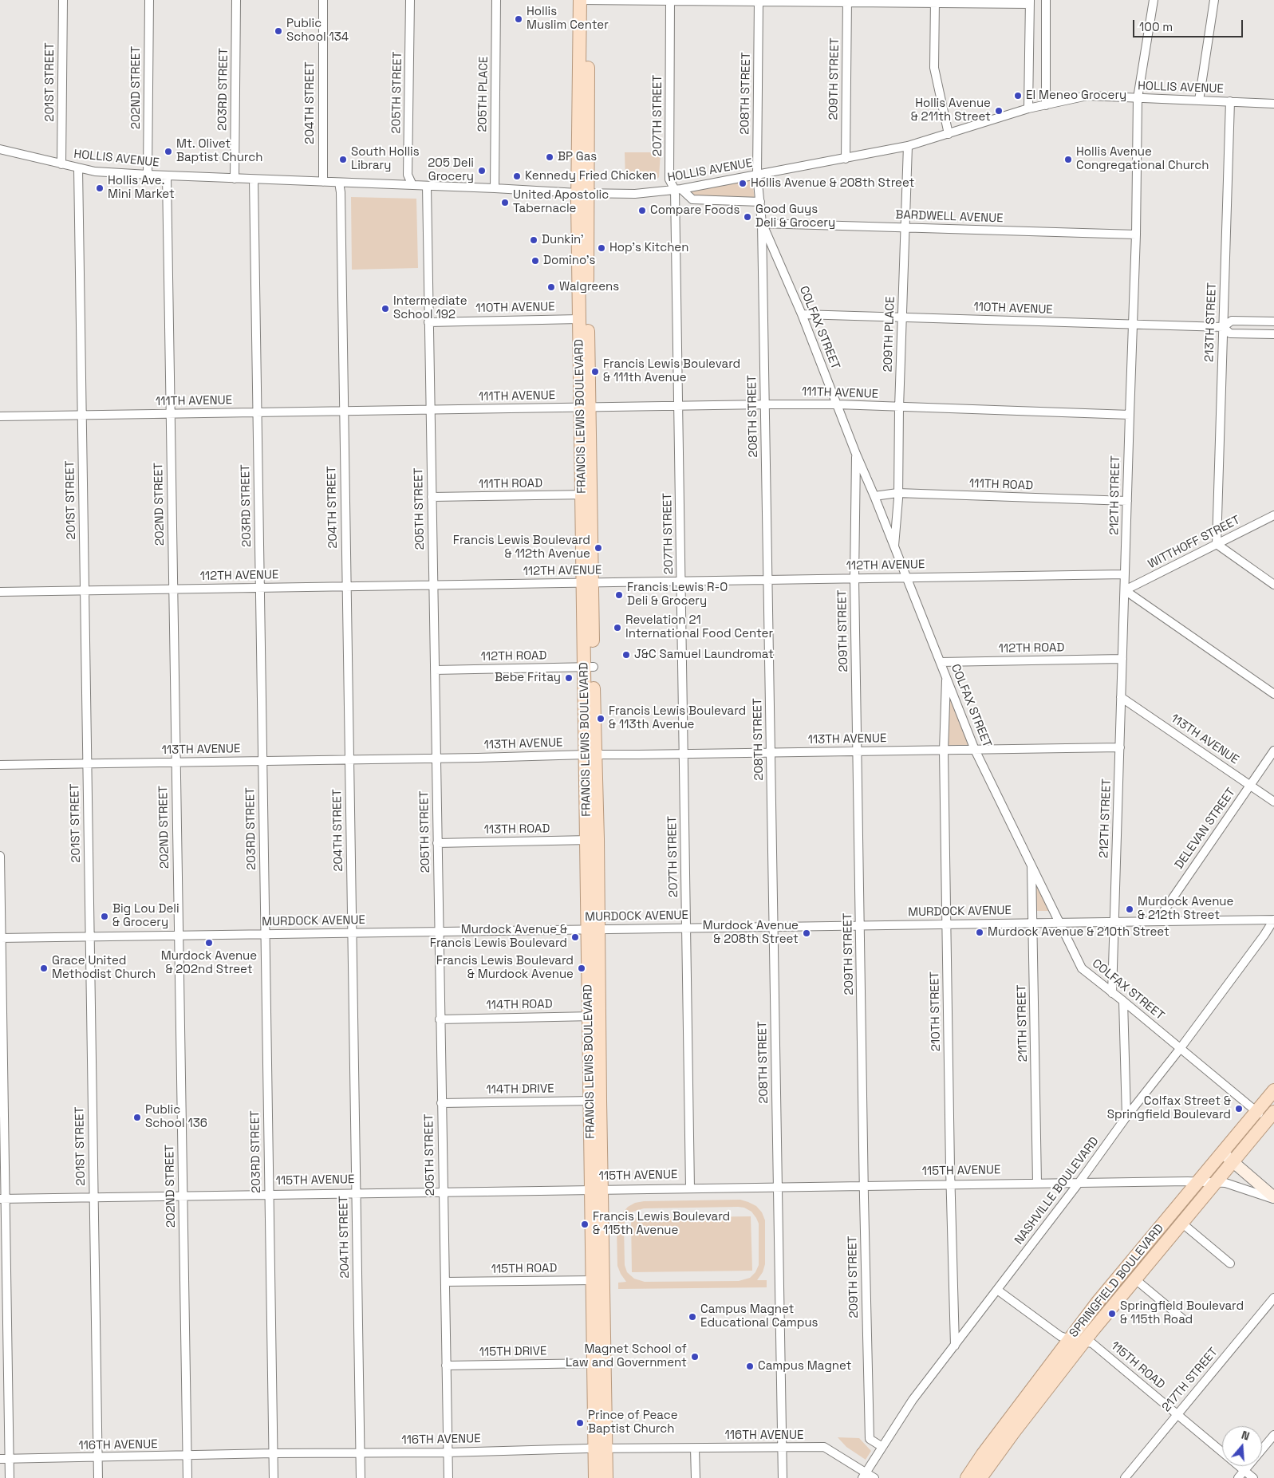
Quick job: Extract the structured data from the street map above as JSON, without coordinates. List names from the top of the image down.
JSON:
{
  "streets": {
    "main road": ["FRANCIS LEWIS BOULEVARD", "115TH AVENUE", "SPRINGFIELD BOULEVARD"],
    "street": [
      "209TH STREET",
      "201ST STREET",
      "202ND STREET",
      "HOLLIS AVENUE",
      "203RD STREET",
      "205TH STREET",
      "208TH STREET",
      "205TH PLACE",
      "204TH STREET",
      "207TH STREET",
      "BARDWELL AVENUE",
      "110TH AVENUE",
      "213TH STREET",
      "COLFAX STREET",
      "209TH PLACE",
      "111TH AVENUE",
      "111TH ROAD",
      "212TH STREET",
      "WITTHOFF STREET",
      "112TH AVENUE",
      "112TH ROAD",
      "113TH AVENUE",
      "DELEVAN STREET",
      "113TH ROAD",
      "MURDOCK AVENUE",
      "114TH ROAD",
      "210TH STREET",
      "211TH STREET",
      "114TH DRIVE",
      "NASHVILLE BOULEVARD",
      "115TH ROAD",
      "115TH DRIVE",
      "217TH STREET",
      "116TH AVENUE"
    ]
  },
  "crossings": [
    ["209TH STREET", "HOLLIS AVENUE"],
    ["209TH STREET", "COLFAX STREET"],
    ["209TH STREET", "112TH AVENUE"],
    ["209TH STREET", "113TH AVENUE"],
    ["209TH STREET", "MURDOCK AVENUE"],
    ["209TH STREET", "115TH AVENUE"],
    ["209TH STREET", "NASHVILLE BOULEVARD"],
    ["201ST STREET", "HOLLIS AVENUE"],
    ["201ST STREET", "111TH AVENUE"],
    ["201ST STREET", "112TH AVENUE"],
    ["201ST STREET", "113TH AVENUE"],
    ["201ST STREET", "MURDOCK AVENUE"],
    ["201ST STREET", "115TH AVENUE"],
    ["201ST STREET", "116TH AVENUE"],
    ["202ND STREET", "HOLLIS AVENUE"],
    ["202ND STREET", "111TH AVENUE"],
    ["202ND STREET", "112TH AVENUE"],
    ["202ND STREET", "113TH AVENUE"],
    ["202ND STREET", "MURDOCK AVENUE"],
    ["202ND STREET", "115TH AVENUE"],
    ["202ND STREET", "116TH AVENUE"],
    ["HOLLIS AVENUE", "203RD STREET"],
    ["HOLLIS AVENUE", "205TH STREET"],
    ["HOLLIS AVENUE", "208TH STREET"],
    ["HOLLIS AVENUE", "205TH PLACE"],
    ["HOLLIS AVENUE", "204TH STREET"],
    ["HOLLIS AVENUE", "207TH STREET"],
    ["HOLLIS AVENUE", "213TH STREET"],
    ["HOLLIS AVENUE", "209TH PLACE"],
    ["HOLLIS AVENUE", "FRANCIS LEWIS BOULEVARD"],
    ["HOLLIS AVENUE", "212TH STREET"],
    ["203RD STREET", "111TH AVENUE"],
    ["203RD STREET", "112TH AVENUE"],
    ["203RD STREET", "113TH AVENUE"],
    ["203RD STREET", "MURDOCK AVENUE"],
    ["203RD STREET", "115TH AVENUE"],
    ["203RD STREET", "116TH AVENUE"],
    ["205TH STREET", "110TH AVENUE"],
    ["205TH STREET", "111TH AVENUE"],
    ["205TH STREET", "111TH ROAD"],
    ["205TH STREET", "112TH AVENUE"],
    ["205TH STREET", "112TH ROAD"],
    ["205TH STREET", "113TH AVENUE"],
    ["205TH STREET", "113TH ROAD"],
    ["205TH STREET", "MURDOCK AVENUE"],
    ["205TH STREET", "114TH ROAD"],
    ["205TH STREET", "114TH DRIVE"],
    ["205TH STREET", "115TH AVENUE"],
    ["205TH STREET", "115TH ROAD"],
    ["205TH STREET", "115TH DRIVE"],
    ["205TH STREET", "116TH AVENUE"],
    ["208TH STREET", "BARDWELL AVENUE"],
    ["208TH STREET", "COLFAX STREET"],
    ["208TH STREET", "111TH AVENUE"],
    ["208TH STREET", "112TH AVENUE"],
    ["208TH STREET", "113TH AVENUE"],
    ["208TH STREET", "MURDOCK AVENUE"],
    ["208TH STREET", "115TH AVENUE"],
    ["208TH STREET", "116TH AVENUE"],
    ["204TH STREET", "111TH AVENUE"],
    ["204TH STREET", "112TH AVENUE"],
    ["204TH STREET", "113TH AVENUE"],
    ["204TH STREET", "MURDOCK AVENUE"],
    ["204TH STREET", "115TH AVENUE"],
    ["204TH STREET", "116TH AVENUE"],
    ["207TH STREET", "111TH AVENUE"],
    ["207TH STREET", "112TH AVENUE"],
    ["207TH STREET", "113TH AVENUE"],
    ["207TH STREET", "MURDOCK AVENUE"],
    ["207TH STREET", "115TH AVENUE"],
    ["BARDWELL AVENUE", "COLFAX STREET"],
    ["BARDWELL AVENUE", "209TH PLACE"],
    ["BARDWELL AVENUE", "212TH STREET"],
    ["110TH AVENUE", "213TH STREET"],
    ["110TH AVENUE", "COLFAX STREET"],
    ["110TH AVENUE", "209TH PLACE"],
    ["110TH AVENUE", "FRANCIS LEWIS BOULEVARD"],
    ["110TH AVENUE", "212TH STREET"],
    ["213TH STREET", "WITTHOFF STREET"],
    ["COLFAX STREET", "209TH PLACE"],
    ["COLFAX STREET", "111TH AVENUE"],
    ["COLFAX STREET", "111TH ROAD"],
    ["COLFAX STREET", "212TH STREET"],
    ["COLFAX STREET", "112TH AVENUE"],
    ["COLFAX STREET", "112TH ROAD"],
    ["COLFAX STREET", "113TH AVENUE"],
    ["COLFAX STREET", "MURDOCK AVENUE"],
    ["COLFAX STREET", "210TH STREET"],
    ["COLFAX STREET", "211TH STREET"],
    ["COLFAX STREET", "NASHVILLE BOULEVARD"],
    ["COLFAX STREET", "SPRINGFIELD BOULEVARD"],
    ["209TH PLACE", "111TH AVENUE"],
    ["209TH PLACE", "111TH ROAD"],
    ["111TH AVENUE", "FRANCIS LEWIS BOULEVARD"],
    ["111TH AVENUE", "212TH STREET"],
    ["FRANCIS LEWIS BOULEVARD", "111TH ROAD"],
    ["FRANCIS LEWIS BOULEVARD", "112TH AVENUE"],
    ["FRANCIS LEWIS BOULEVARD", "112TH ROAD"],
    ["FRANCIS LEWIS BOULEVARD", "113TH AVENUE"],
    ["FRANCIS LEWIS BOULEVARD", "113TH ROAD"],
    ["FRANCIS LEWIS BOULEVARD", "MURDOCK AVENUE"],
    ["FRANCIS LEWIS BOULEVARD", "114TH ROAD"],
    ["FRANCIS LEWIS BOULEVARD", "114TH DRIVE"],
    ["FRANCIS LEWIS BOULEVARD", "115TH AVENUE"],
    ["FRANCIS LEWIS BOULEVARD", "115TH ROAD"],
    ["FRANCIS LEWIS BOULEVARD", "115TH DRIVE"],
    ["FRANCIS LEWIS BOULEVARD", "116TH AVENUE"],
    ["111TH ROAD", "212TH STREET"],
    ["212TH STREET", "WITTHOFF STREET"],
    ["212TH STREET", "112TH AVENUE"],
    ["212TH STREET", "112TH ROAD"],
    ["212TH STREET", "113TH AVENUE"],
    ["212TH STREET", "MURDOCK AVENUE"],
    ["113TH AVENUE", "DELEVAN STREET"],
    ["113TH AVENUE", "210TH STREET"],
    ["DELEVAN STREET", "MURDOCK AVENUE"],
    ["MURDOCK AVENUE", "210TH STREET"],
    ["MURDOCK AVENUE", "211TH STREET"],
    ["MURDOCK AVENUE", "NASHVILLE BOULEVARD"],
    ["210TH STREET", "115TH AVENUE"],
    ["210TH STREET", "NASHVILLE BOULEVARD"],
    ["211TH STREET", "115TH AVENUE"],
    ["115TH AVENUE", "NASHVILLE BOULEVARD"],
    ["115TH AVENUE", "SPRINGFIELD BOULEVARD"],
    ["NASHVILLE BOULEVARD", "115TH ROAD"],
    ["NASHVILLE BOULEVARD", "116TH AVENUE"],
    ["115TH ROAD", "SPRINGFIELD BOULEVARD"],
    ["115TH ROAD", "217TH STREET"]
  ],
  "places": [
    "Hollis Muslim Center",
    "Public School 134",
    "El Meneo Grocery",
    "Hollis Avenue & 211th Street",
    "Mt. Olivet Baptist Church",
    "BP Gas",
    "South Hollis Library",
    "Hollis Avenue Congregational Church",
    "205 Deli Grocery",
    "Kennedy Fried Chicken",
    "Hollis Avenue & 208th Street",
    "Hollis Ave. Mini Market",
    "United Apostolic Tabernacle",
    "Compare Foods",
    "Good Guys Deli & Grocery",
    "Dunkin'",
    "Hop's Kitchen",
    "Domino's",
    "Walgreens",
    "Intermediate School 192",
    "Francis Lewis Boulevard & 111th Avenue",
    "Francis Lewis Boulevard & 112th Avenue",
    "Francis Lewis R-O Deli & Grocery",
    "Revelation 21 International Food Center",
    "J&C Samuel Laundromat",
    "Bebe Fritay",
    "Francis Lewis Boulevard & 113th Avenue",
    "Murdock Avenue & 212th Street",
    "Big Lou Deli & Grocery",
    "Murdock Avenue & 210th Street",
    "Murdock Avenue & 208th Street",
    "Murdock Avenue & Francis Lewis Boulevard",
    "Murdock Avenue & 202nd Street",
    "Grace United Methodist Church",
    "Francis Lewis Boulevard & Murdock Avenue",
    "Colfax Street & Springfield Boulevard",
    "Public School 136",
    "Francis Lewis Boulevard & 115th Avenue",
    "Springfield Boulevard & 115th Road",
    "Campus Magnet Educational Campus",
    "Magnet School of Law and Government",
    "Campus Magnet",
    "Prince of Peace Baptist Church"
  ],
  "scale_bar": "100 m",
  "north": "top"
}
